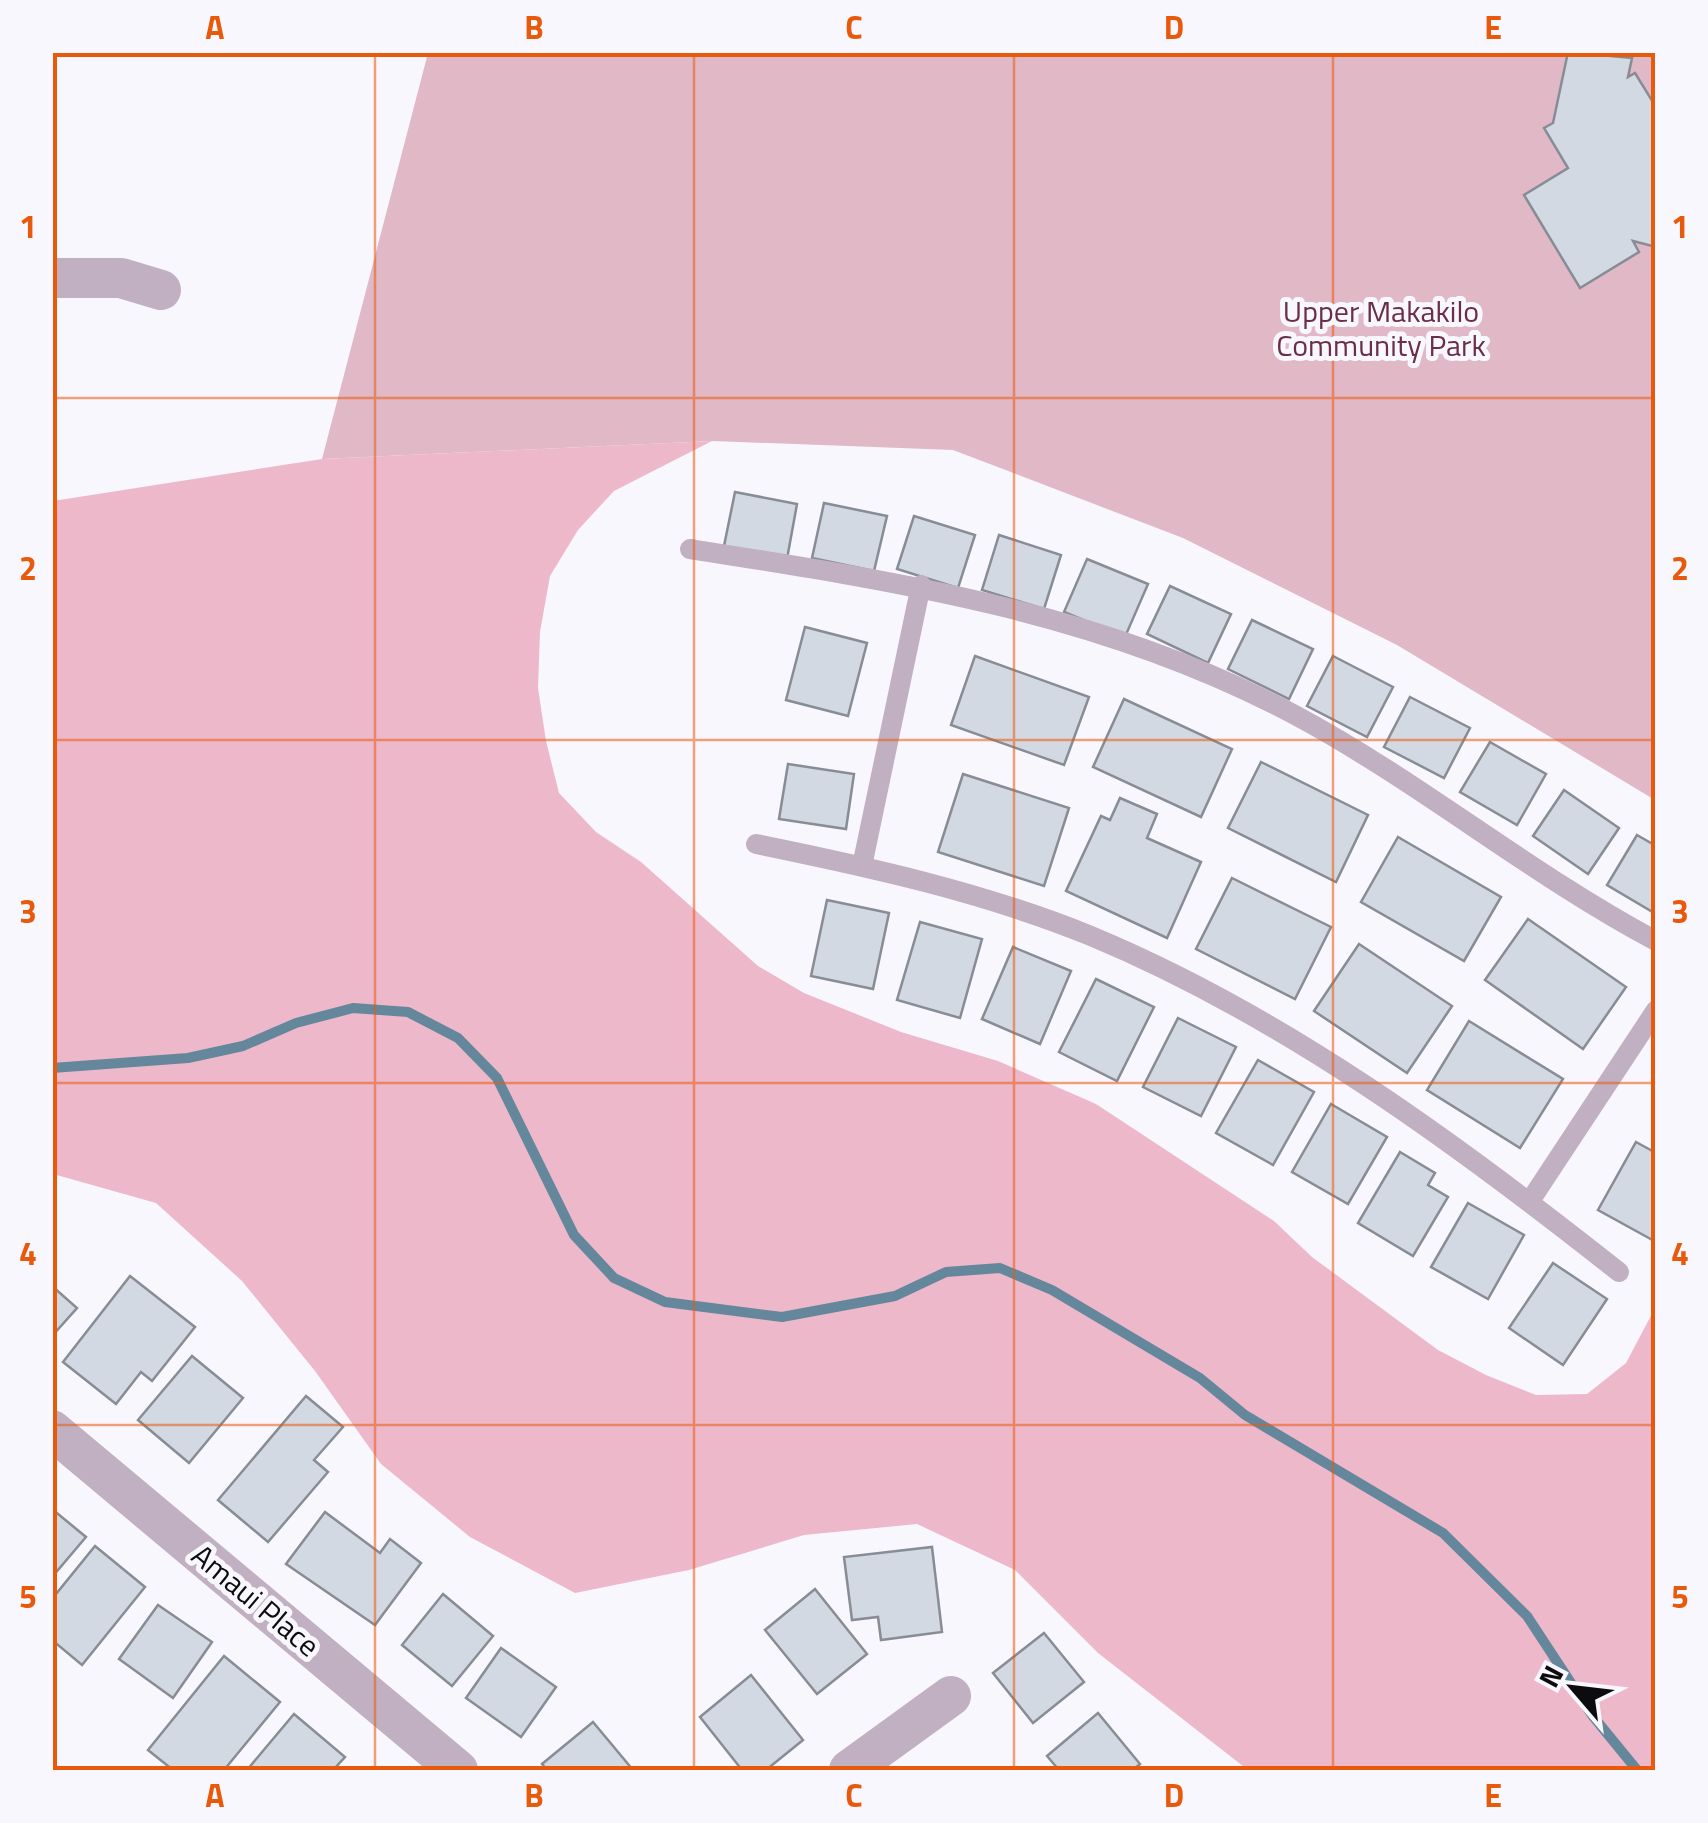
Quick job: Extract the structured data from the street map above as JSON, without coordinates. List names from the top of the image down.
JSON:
{
  "streets": {
    "street": ["Amaui Place"]
  },
  "parks": ["Upper Makakilo Community Park"],
  "north": "top left",
  "grid": {
    "columns": [
      "A",
      "B",
      "C",
      "D",
      "E"
    ],
    "rows": [
      "1",
      "2",
      "3",
      "4",
      "5"
    ]
  }
}
